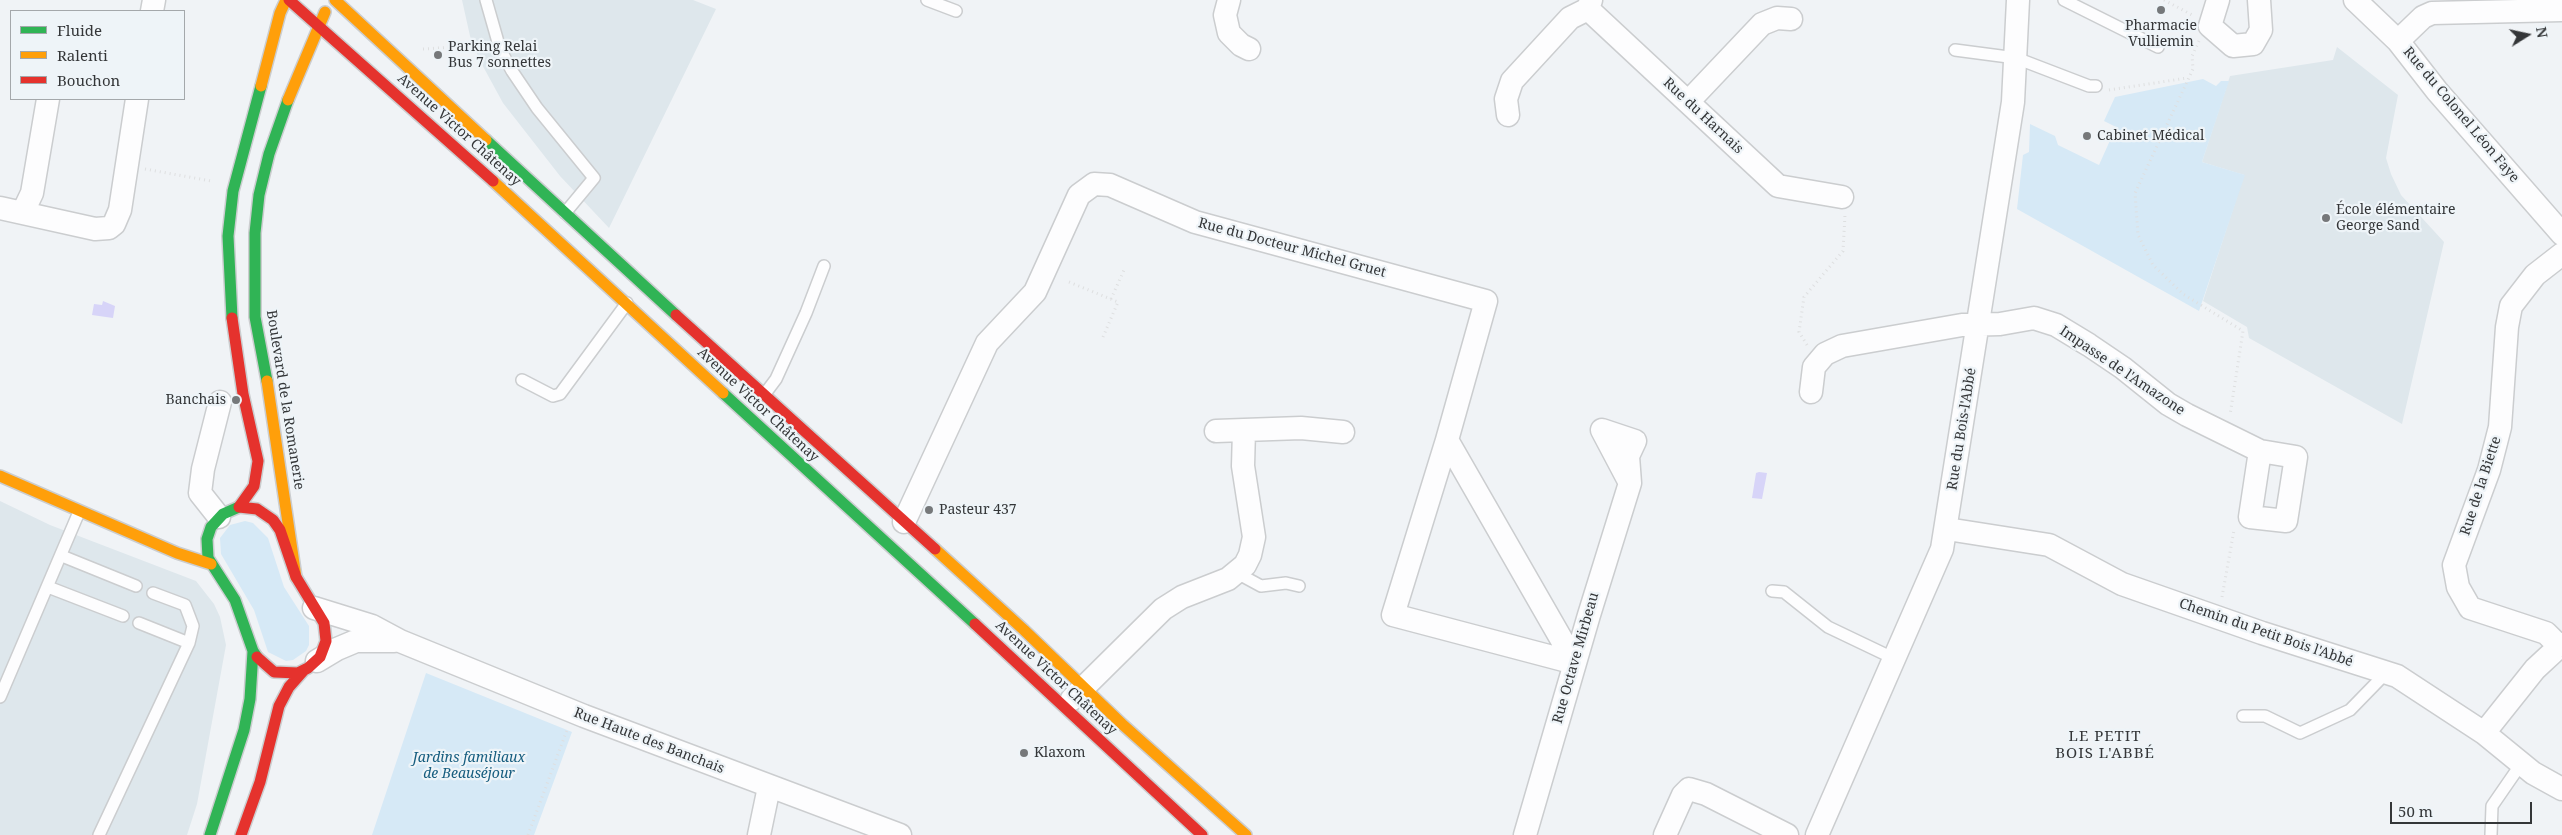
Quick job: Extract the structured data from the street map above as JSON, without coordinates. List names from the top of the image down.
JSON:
{
  "streets": {
    "main road": ["Avenue Victor Châtenay", "Boulevard de la Romanerie"],
    "street": [
      "Rue du Colonel Léon Faye",
      "Rue du Harnais",
      "Rue du Docteur Michel Gruet",
      "Impasse de l'Amazone",
      "Rue du Bois-l'Abbé",
      "Rue de la Biette",
      "Chemin du Petit Bois l'Abbé",
      "Rue Octave Mirbeau",
      "Rue Haute des Banchais"
    ]
  },
  "crossings": [
    ["Avenue Victor Châtenay", "Rue du Docteur Michel Gruet"],
    ["Avenue Victor Châtenay", "Boulevard de la Romanerie"],
    ["Impasse de l'Amazone", "Rue du Bois-l'Abbé"],
    ["Rue du Bois-l'Abbé", "Chemin du Petit Bois l'Abbé"]
  ],
  "districts": ["LE PETIT BOIS L'ABBÉ"],
  "parks": ["Jardins familiaux de Beauséjour"],
  "places": [
    "Pharmacie Vulliemin",
    "Parking Relai Bus 7 sonnettes",
    "Cabinet Médical",
    "École élémentaire George Sand",
    "Banchais",
    "Pasteur 437",
    "Klaxom"
  ],
  "legend": ["Fluide", "Ralenti", "Bouchon"],
  "scale_bar": "50 m",
  "north": "right"
}
